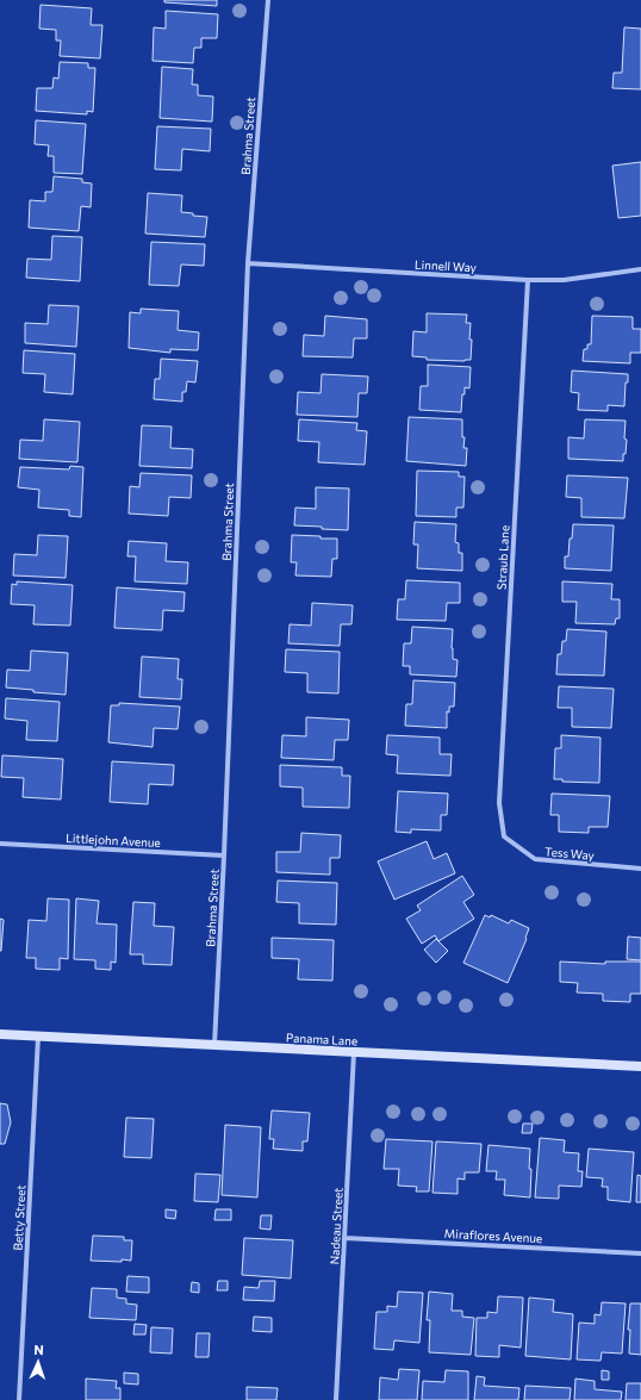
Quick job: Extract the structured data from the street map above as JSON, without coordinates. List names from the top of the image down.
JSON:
{
  "streets": {
    "main road": ["Panama Lane"],
    "street": [
      "Brahma Street",
      "Linnell Way",
      "Straub Lane",
      "Littlejohn Avenue",
      "Tess Way",
      "Betty Street",
      "Nadeau Street",
      "Miraflores Avenue"
    ]
  },
  "crossings": [
    ["Brahma Street", "Linnell Way"],
    ["Brahma Street", "Littlejohn Avenue"],
    ["Brahma Street", "Panama Lane"],
    ["Linnell Way", "Straub Lane"],
    ["Straub Lane", "Tess Way"],
    ["Panama Lane", "Betty Street"],
    ["Panama Lane", "Nadeau Street"],
    ["Nadeau Street", "Miraflores Avenue"]
  ],
  "north": "top"
}
